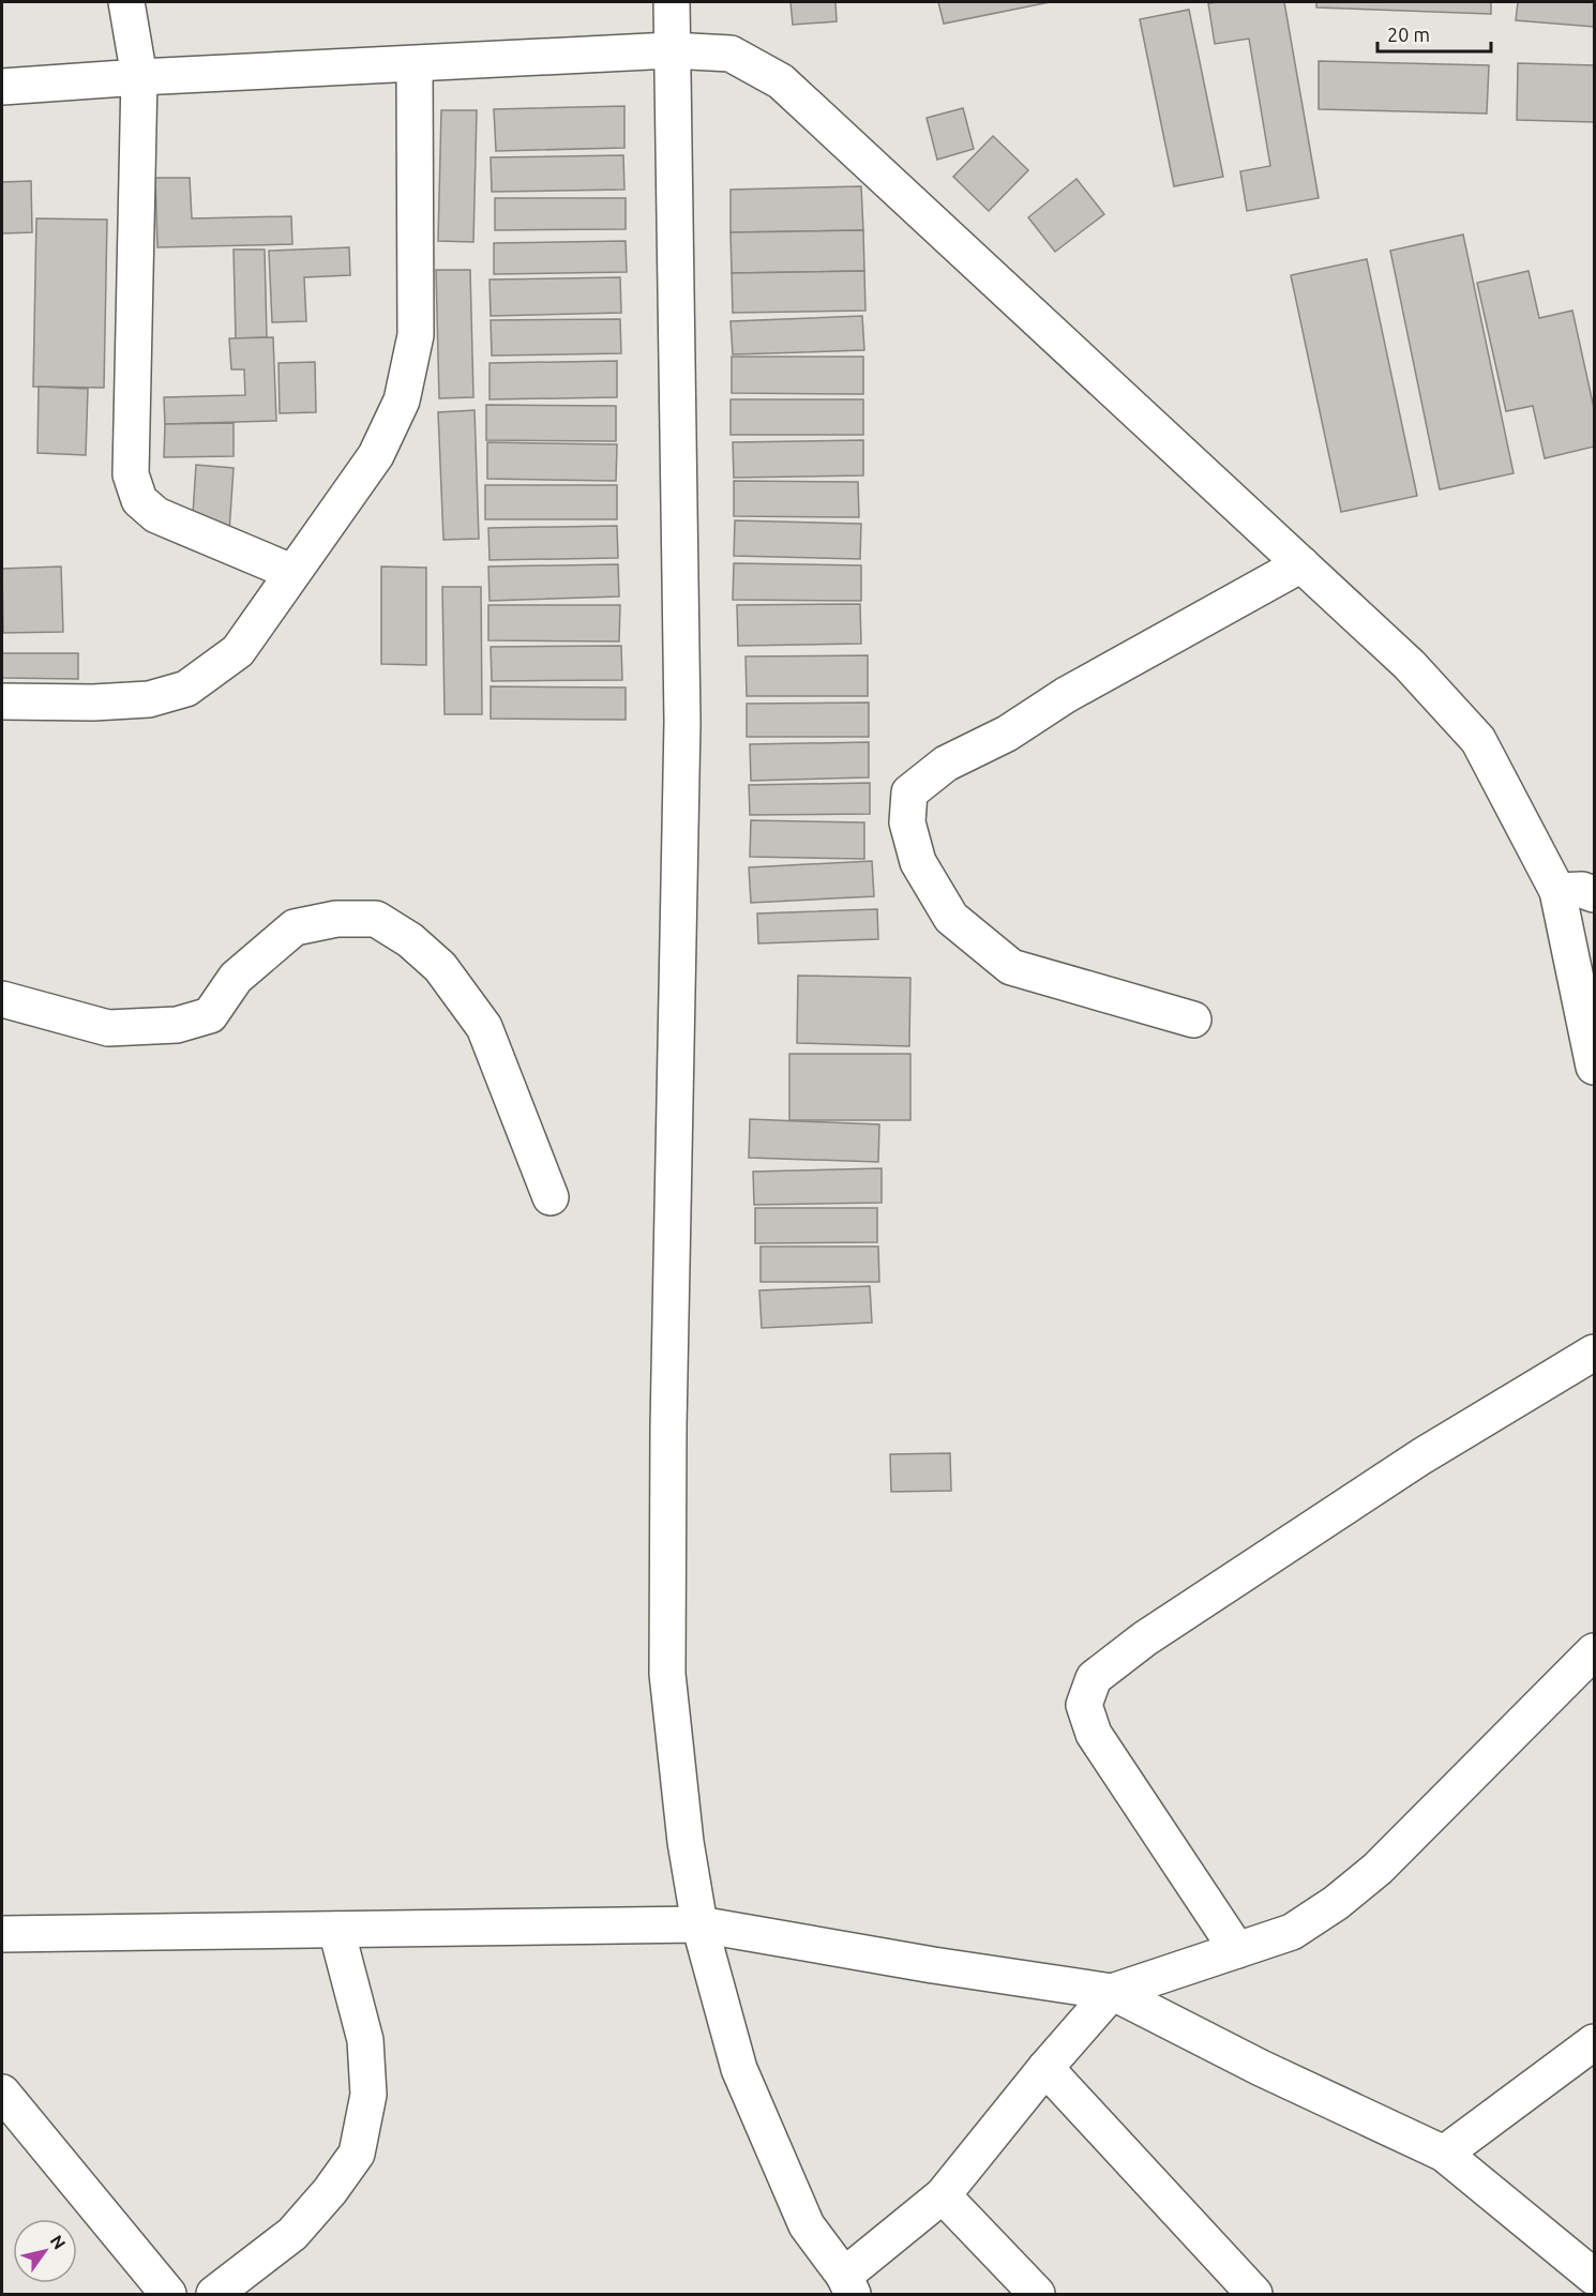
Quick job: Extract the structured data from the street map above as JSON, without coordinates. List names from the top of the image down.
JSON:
{
  "scale_bar": "20 m",
  "north": "top right"
}
